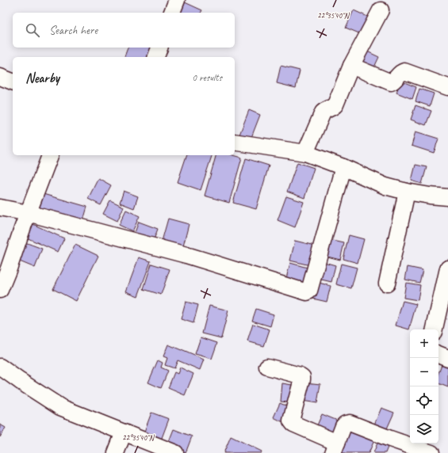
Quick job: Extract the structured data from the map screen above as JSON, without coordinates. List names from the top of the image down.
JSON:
{
  "page": {
    "search": "Search here",
    "heading": ["Nearby", "0 results"],
    "map_buttons": ["+", "−"]
  },
  "coordinates": ["22°35'40\"N"]
}
